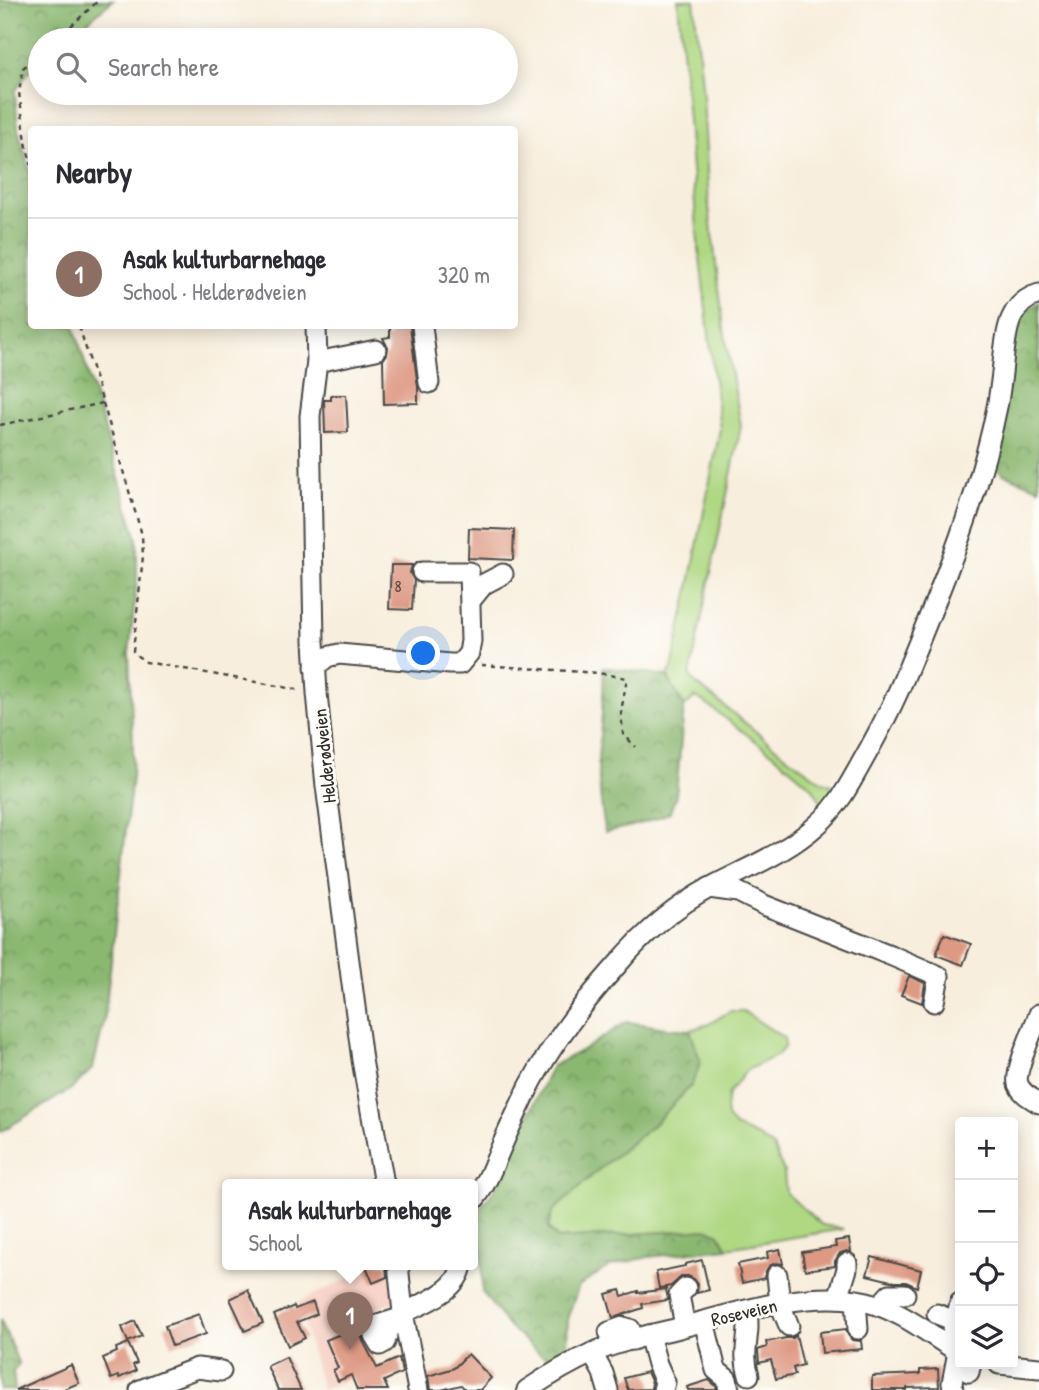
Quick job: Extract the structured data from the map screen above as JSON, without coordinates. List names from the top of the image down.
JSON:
{
  "streets": {
    "street": ["Helderødveien", "Roseveien"]
  },
  "house_numbers": ["8"],
  "page": {
    "search": "Search here",
    "heading": "Nearby",
    "list": [
      {
        "mark": "1",
        "name": "Asak kulturbarnehage",
        "note": "School · Helderødveien",
        "value": "320 m"
      }
    ],
    "map_buttons": ["+", "−"],
    "popup": ["Asak kulturbarnehage", "School"],
    "pins": "1"
  }
}
